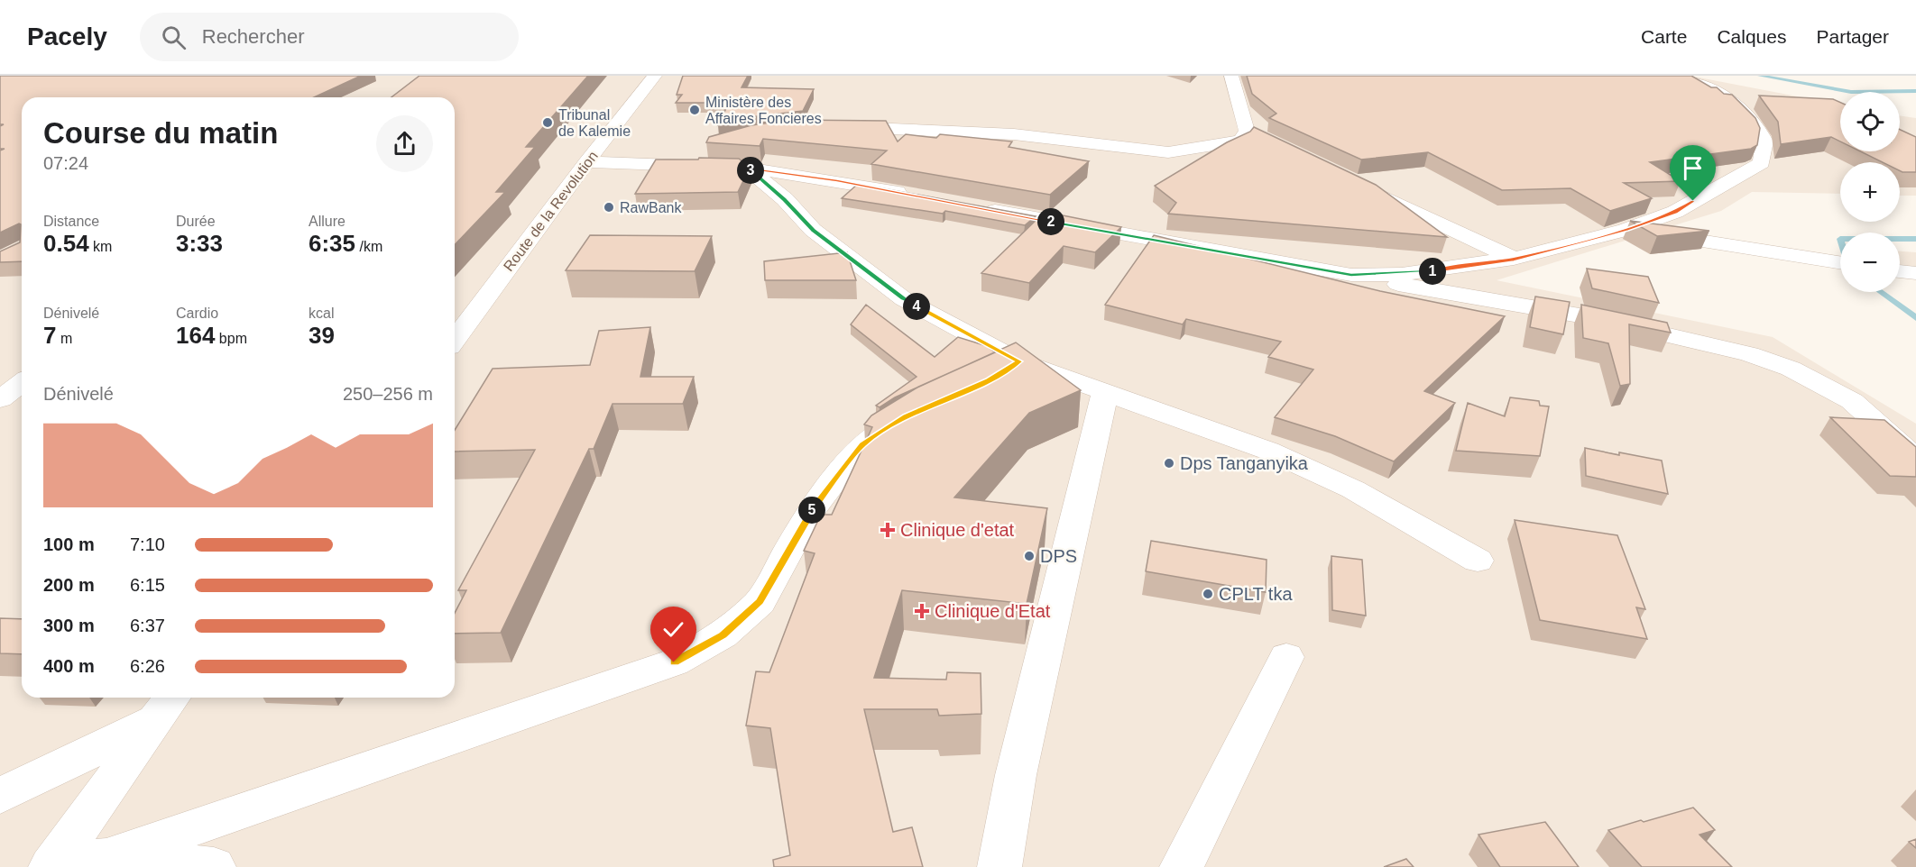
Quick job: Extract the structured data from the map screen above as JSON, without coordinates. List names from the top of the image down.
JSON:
{
  "streets": {
    "street": ["Route de la Revolution"]
  },
  "places": {
    "other": [
      "Ministère des Affaires Foncieres",
      "Tribunal de Kalemie",
      "RawBank",
      "Dps Tanganyika",
      "DPS",
      "CPLT tka"
    ],
    "health": ["Clinique d'etat", "Clinique d'Etat"]
  },
  "page": {
    "header": "Pacely",
    "search": "Rechercher",
    "nav": ["Carte", "Calques", "Partager"],
    "map_buttons": ["+", "−"],
    "heading": ["Course du matin", "07:24"],
    "pins": [
      "3",
      "2",
      "1",
      "4",
      "5"
    ],
    "stats": [
      ["Distance", "0.54 km"],
      ["Durée", "3:33"],
      ["Allure", "6:35 /km"],
      ["Dénivelé", "7 m"],
      ["Cardio", "164 bpm"],
      ["kcal", "39"]
    ],
    "chart": ["Dénivelé", "250–256 m"],
    "list": [
      {
        "name": "100 m",
        "note": "7:10"
      },
      {
        "name": "200 m",
        "note": "6:15"
      },
      {
        "name": "300 m",
        "note": "6:37"
      },
      {
        "name": "400 m",
        "note": "6:26"
      }
    ]
  }
}
